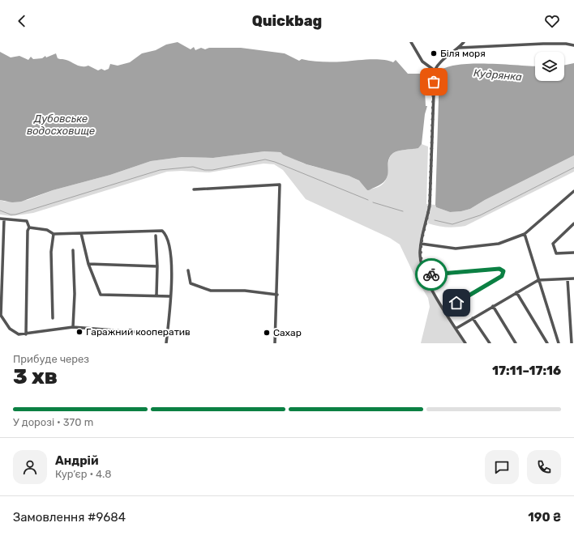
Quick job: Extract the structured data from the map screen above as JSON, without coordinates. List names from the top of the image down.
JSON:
{
  "water": ["Кудрянка", "Дубовське водосховище"],
  "places": ["Біля моря", "Гаражний кооператив", "Сахар"],
  "page": {
    "header": "Quickbag",
    "heading": ["3 хв", "Прибуде через", "17:11–17:16"],
    "panel": [
      "Андрій",
      "Кур’єр · 4.8",
      "Замовлення #9684",
      "190 ₴"
    ],
    "bar": "У дорозі · 370 m"
  }
}
